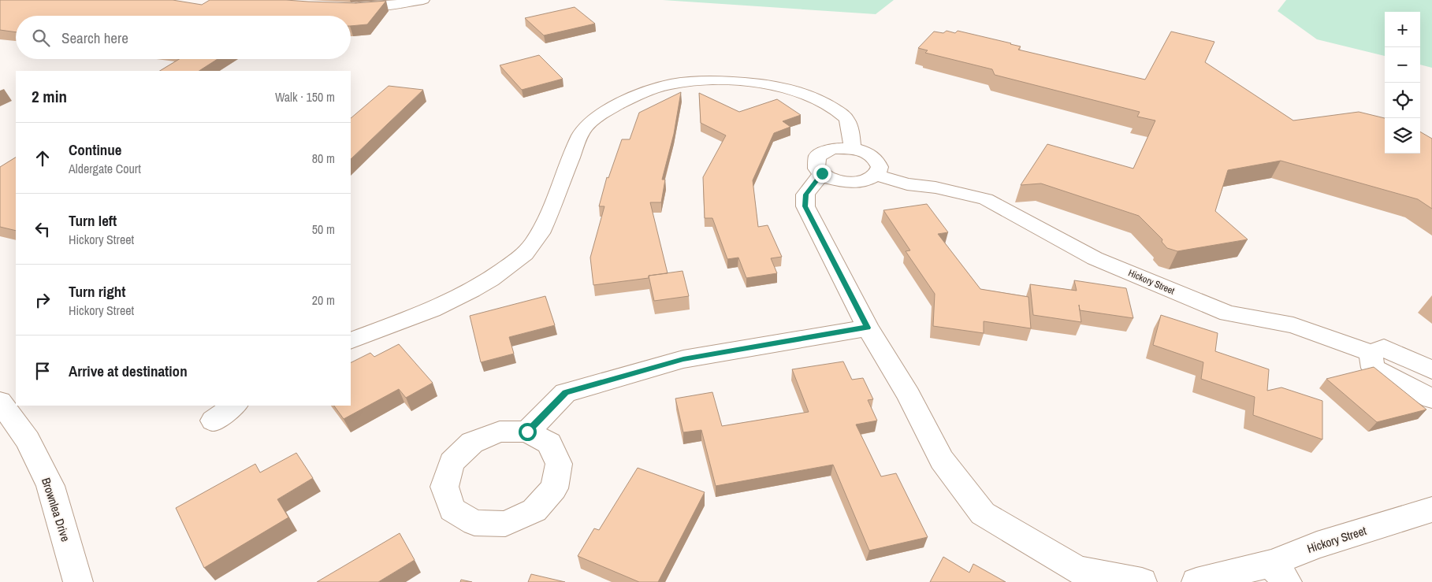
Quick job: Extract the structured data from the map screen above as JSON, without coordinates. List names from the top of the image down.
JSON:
{
  "streets": {
    "street": ["Hickory Street", "Brownlea Drive"]
  },
  "page": {
    "map_buttons": ["+", "−"],
    "search": "Search here",
    "heading": ["2 min", "Walk · 150 m"],
    "list": [
      ["Continue", "Aldergate Court", "80 m"],
      ["Turn left", "Hickory Street", "50 m"],
      ["Turn right", "Hickory Street", "20 m"],
      "Arrive at destination"
    ]
  }
}
